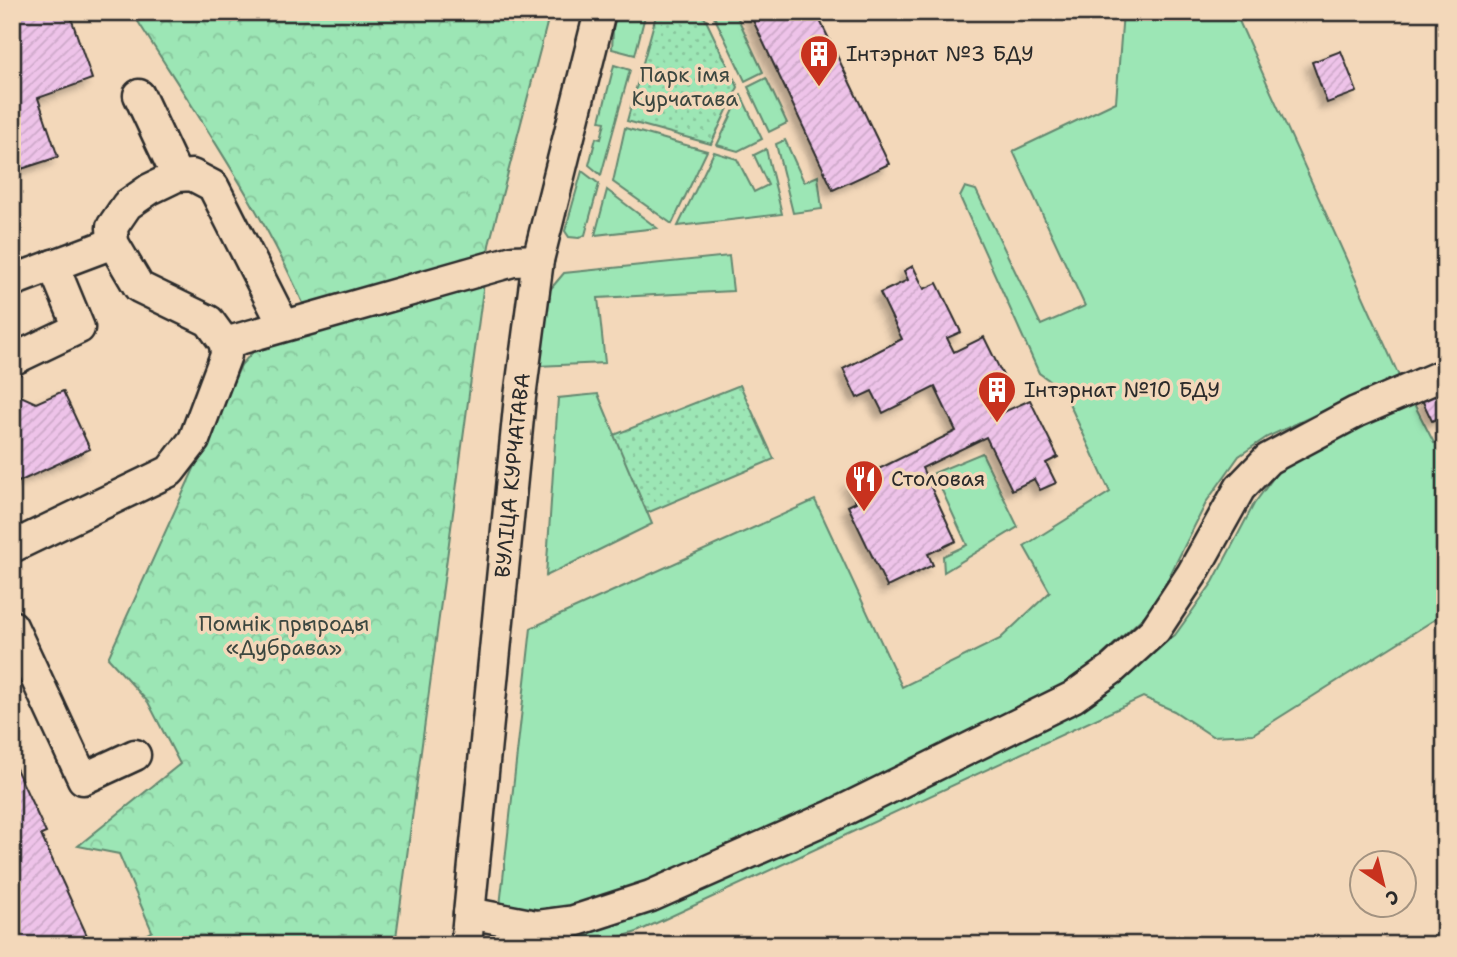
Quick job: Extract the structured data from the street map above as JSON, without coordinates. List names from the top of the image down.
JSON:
{
  "streets": {
    "street": ["ВУЛІЦА КУРЧАТАВА"]
  },
  "parks": ["Парк імя Курчатава", "Помнік прыроды «Дубрава»"],
  "places": {
    "building": ["Інтэрнат №3 БДУ", "Інтэрнат №10 БДУ"],
    "restaurant": ["Столовая"]
  },
  "north": "bottom right"
}
